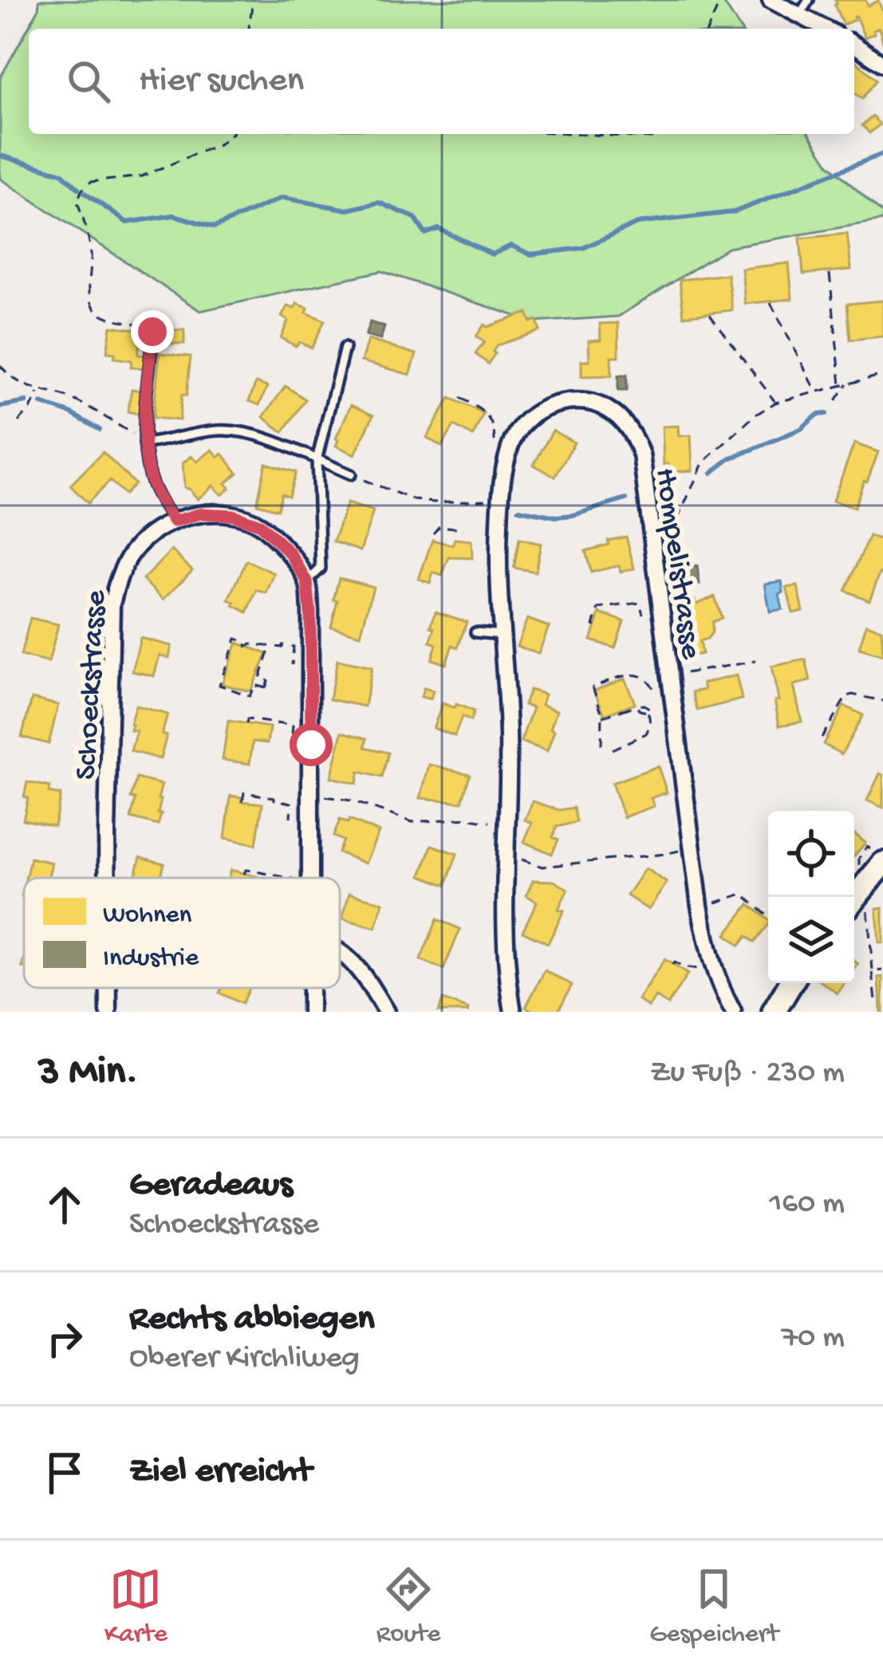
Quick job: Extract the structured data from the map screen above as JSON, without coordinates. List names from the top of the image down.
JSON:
{
  "streets": {
    "street": ["Hompelistrasse", "Schoeckstrasse"]
  },
  "legend": ["Wohnen", "Industrie"],
  "page": {
    "search": "Hier suchen",
    "heading": ["3 Min.", "Zu Fuß · 230 m"],
    "list": [
      ["Geradeaus", "Schoeckstrasse", "160 m"],
      ["Rechts abbiegen", "Oberer Kirchliweg", "70 m"],
      "Ziel erreicht"
    ],
    "nav": ["Karte", "Route", "Gespeichert"]
  }
}
